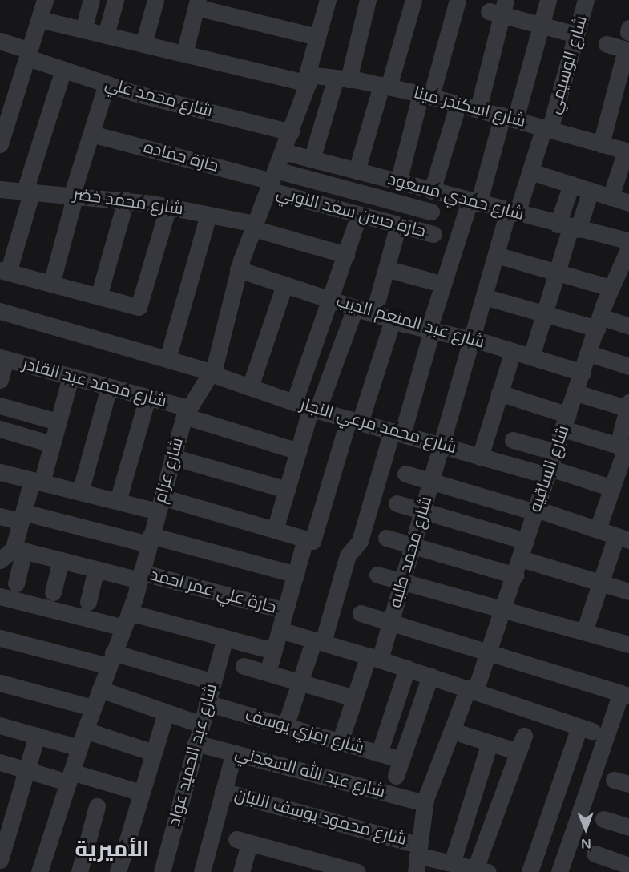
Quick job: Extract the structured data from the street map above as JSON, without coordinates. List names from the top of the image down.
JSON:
{
  "streets": {
    "street": [
      "شارع الوسيمي",
      "شارع محمد علي",
      "شارع اسكندر مينا",
      "حارة حماده",
      "شارع حمدي مسعود",
      "شارع محمد خضر",
      "حارة حسن سعد النوبي",
      "شارع عبد المنعم الديب",
      "شارع محمد عبد القادر",
      "شارع محمد مرعي النجار",
      "شارع الساقيه",
      "شارع عزام",
      "شارع محمد طلبه",
      "حارة علي عمر احمد",
      "شارع رمزي يوسف",
      "شارع عبد الحميد عواد",
      "شارع عبد الله السعدني",
      "شارع محمود يوسف اللبان"
    ]
  },
  "crossings": [
    ["شارع الوسيمي", "شارع اسكندر مينا"],
    ["شارع الوسيمي", "شارع حمدي مسعود"],
    ["شارع الوسيمي", "شارع محمد طلبه"],
    ["شارع محمد علي", "شارع عزام"],
    ["شارع اسكندر مينا", "شارع عزام"],
    ["حارة حماده", "حارة حسن سعد النوبي"],
    ["حارة حماده", "شارع عزام"],
    ["شارع حمدي مسعود", "شارع عزام"],
    ["شارع محمد خضر", "شارع عزام"],
    ["حارة حسن سعد النوبي", "شارع عزام"],
    ["شارع عبد المنعم الديب", "شارع الساقيه"],
    ["شارع عبد المنعم الديب", "شارع عزام"],
    ["شارع عبد المنعم الديب", "شارع محمد طلبه"],
    ["شارع محمد عبد القادر", "شارع عزام"],
    ["شارع محمد مرعي النجار", "شارع الساقيه"],
    ["شارع محمد مرعي النجار", "شارع عزام"],
    ["شارع محمد مرعي النجار", "شارع محمد طلبه"],
    ["شارع الساقيه", "شارع عبد الله السعدني"],
    ["شارع الساقيه", "شارع محمود يوسف اللبان"],
    ["شارع عزام", "حارة علي عمر احمد"],
    ["شارع محمد طلبه", "شارع رمزي يوسف"],
    ["شارع رمزي يوسف", "شارع عبد الحميد عواد"],
    ["شارع عبد الحميد عواد", "شارع عبد الله السعدني"]
  ],
  "districts": ["الأميرية"],
  "north": "bottom"
}
